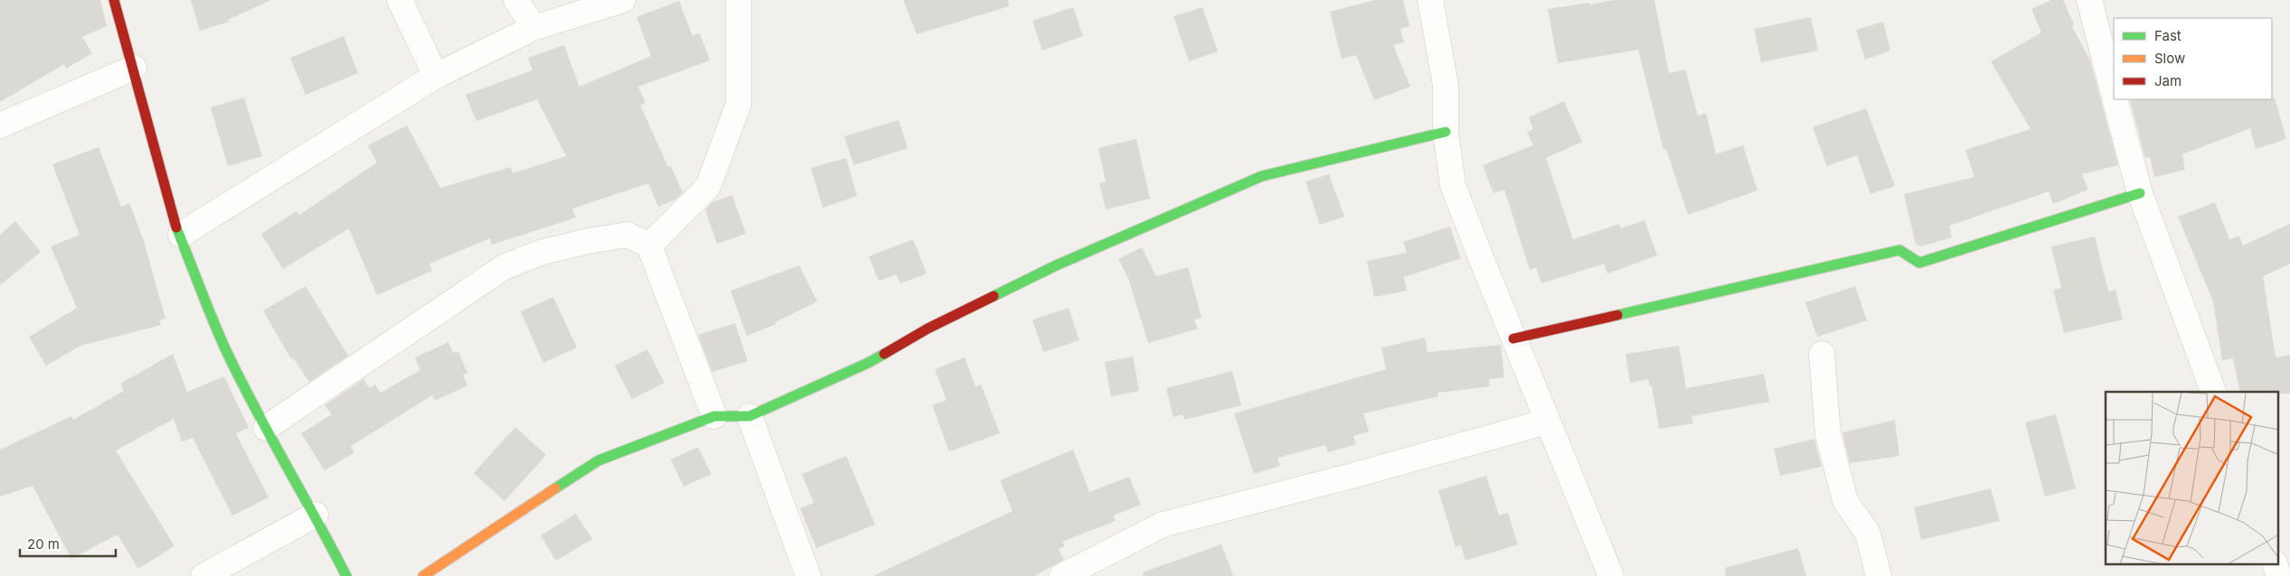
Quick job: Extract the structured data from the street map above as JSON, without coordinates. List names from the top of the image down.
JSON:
{
  "legend": ["Fast", "Slow", "Jam"],
  "scale_bar": "20 m"
}
